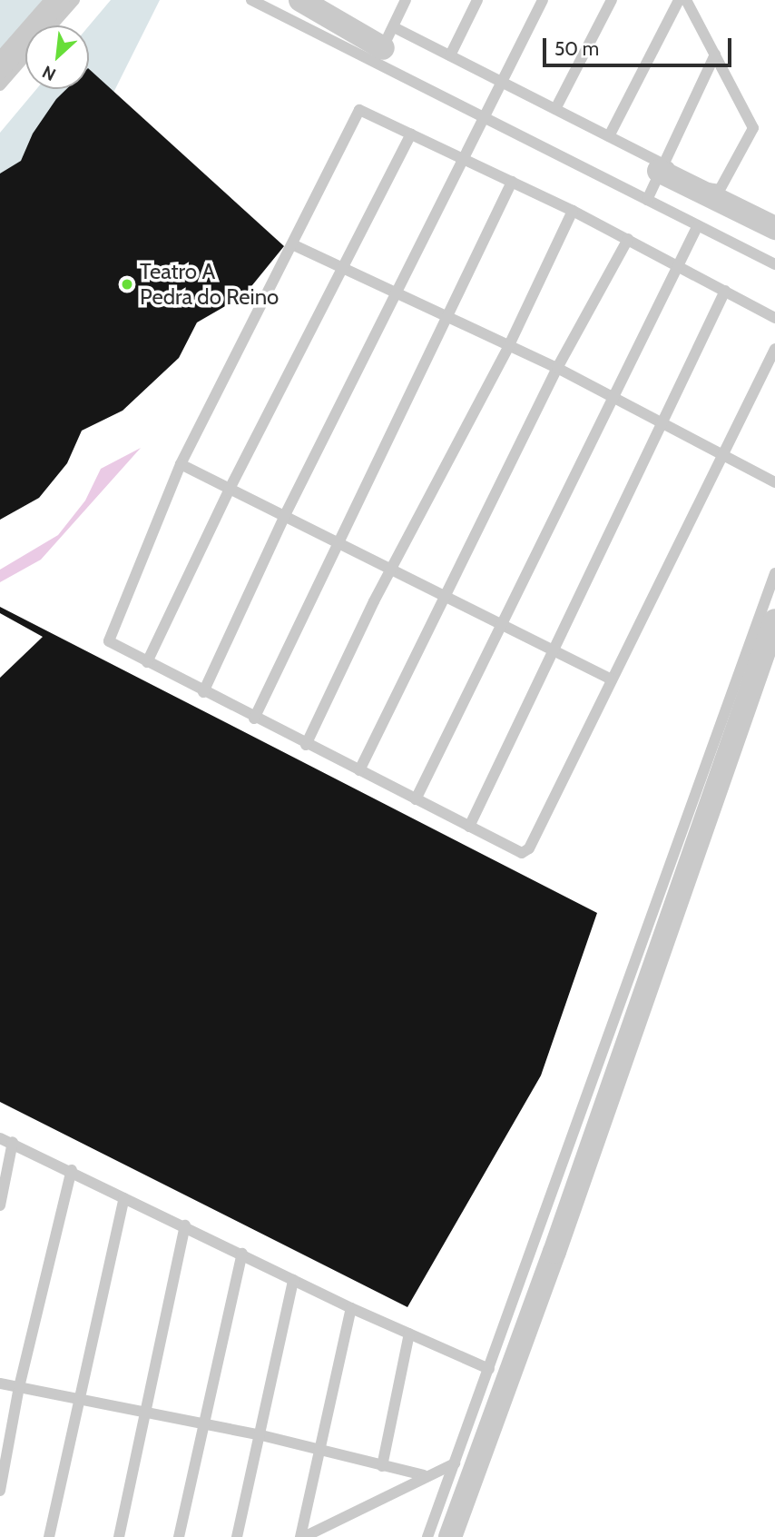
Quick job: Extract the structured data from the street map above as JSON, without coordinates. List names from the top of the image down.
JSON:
{
  "places": ["Teatro A Pedra do Reino"],
  "scale_bar": "50 m",
  "north": "bottom left"
}
